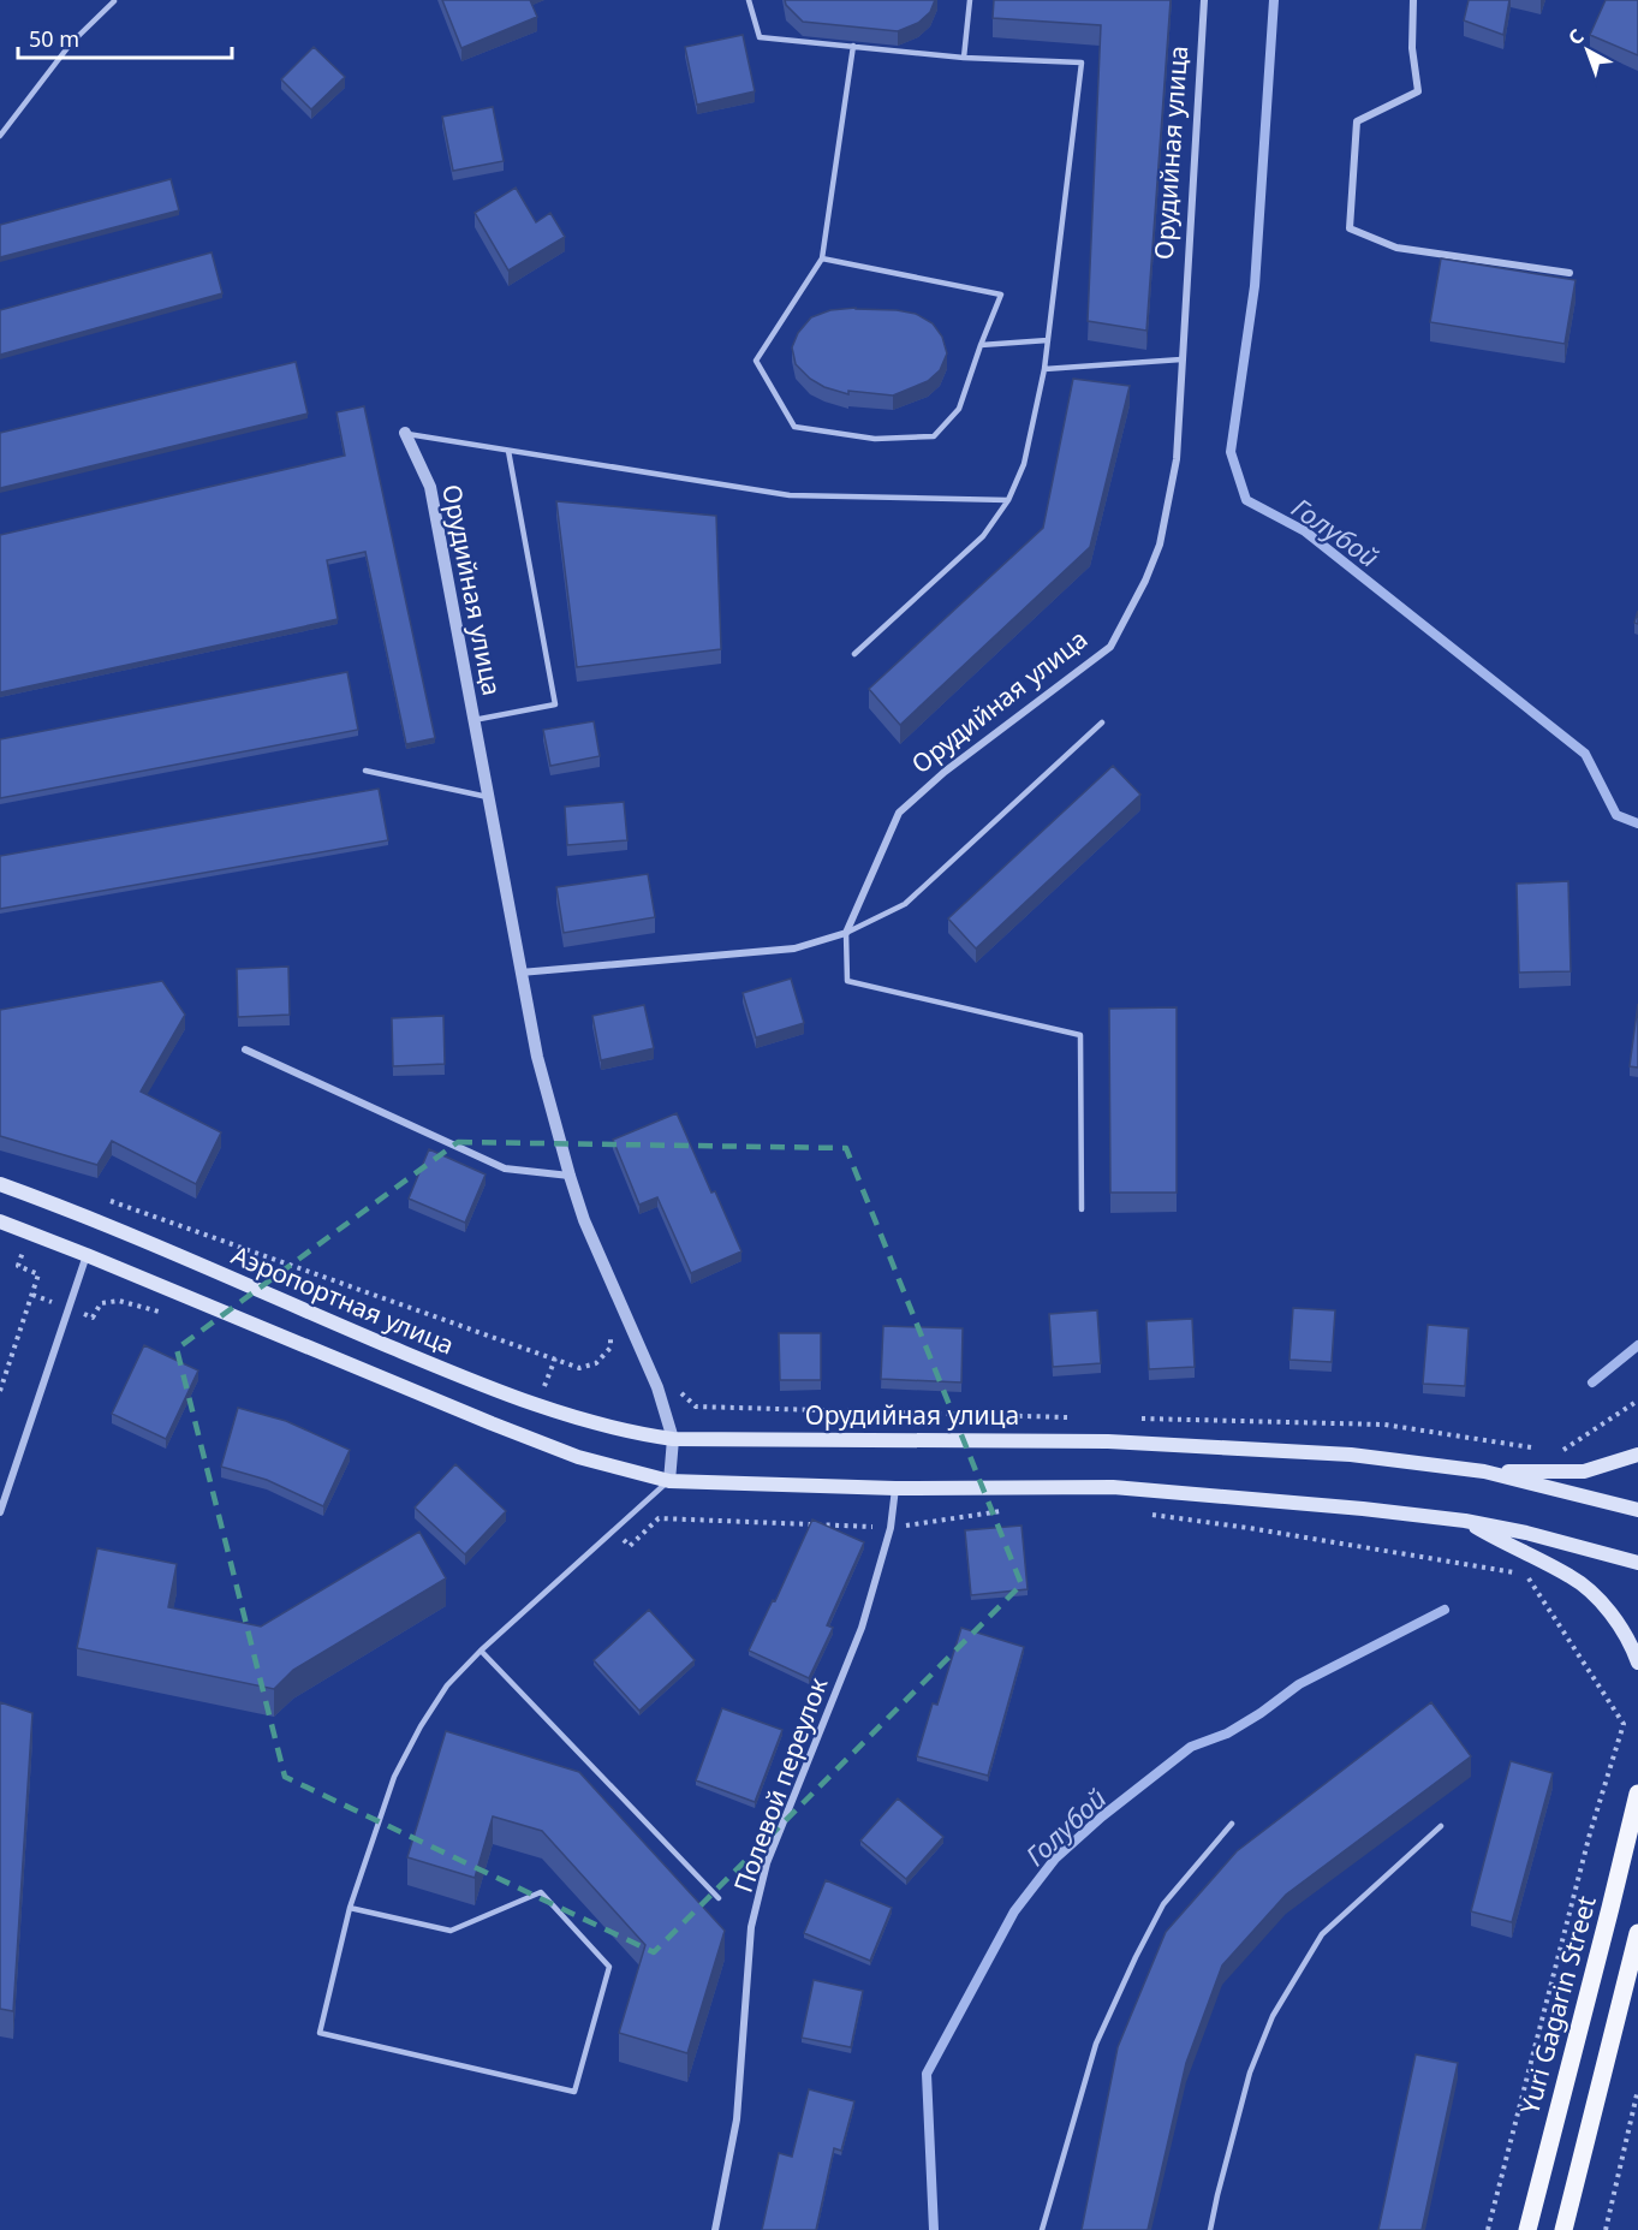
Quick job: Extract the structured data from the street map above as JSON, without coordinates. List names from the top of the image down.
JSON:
{
  "streets": {
    "main road": ["Орудийная улица", "Аэропортная улица", "Yuri Gagarin Street"],
    "street": ["Полевой переулок"]
  },
  "crossings": [
    ["Орудийная улица", "Аэропортная улица"]
  ],
  "water": ["Голубой"],
  "scale_bar": "50 m",
  "north": "top left"
}
